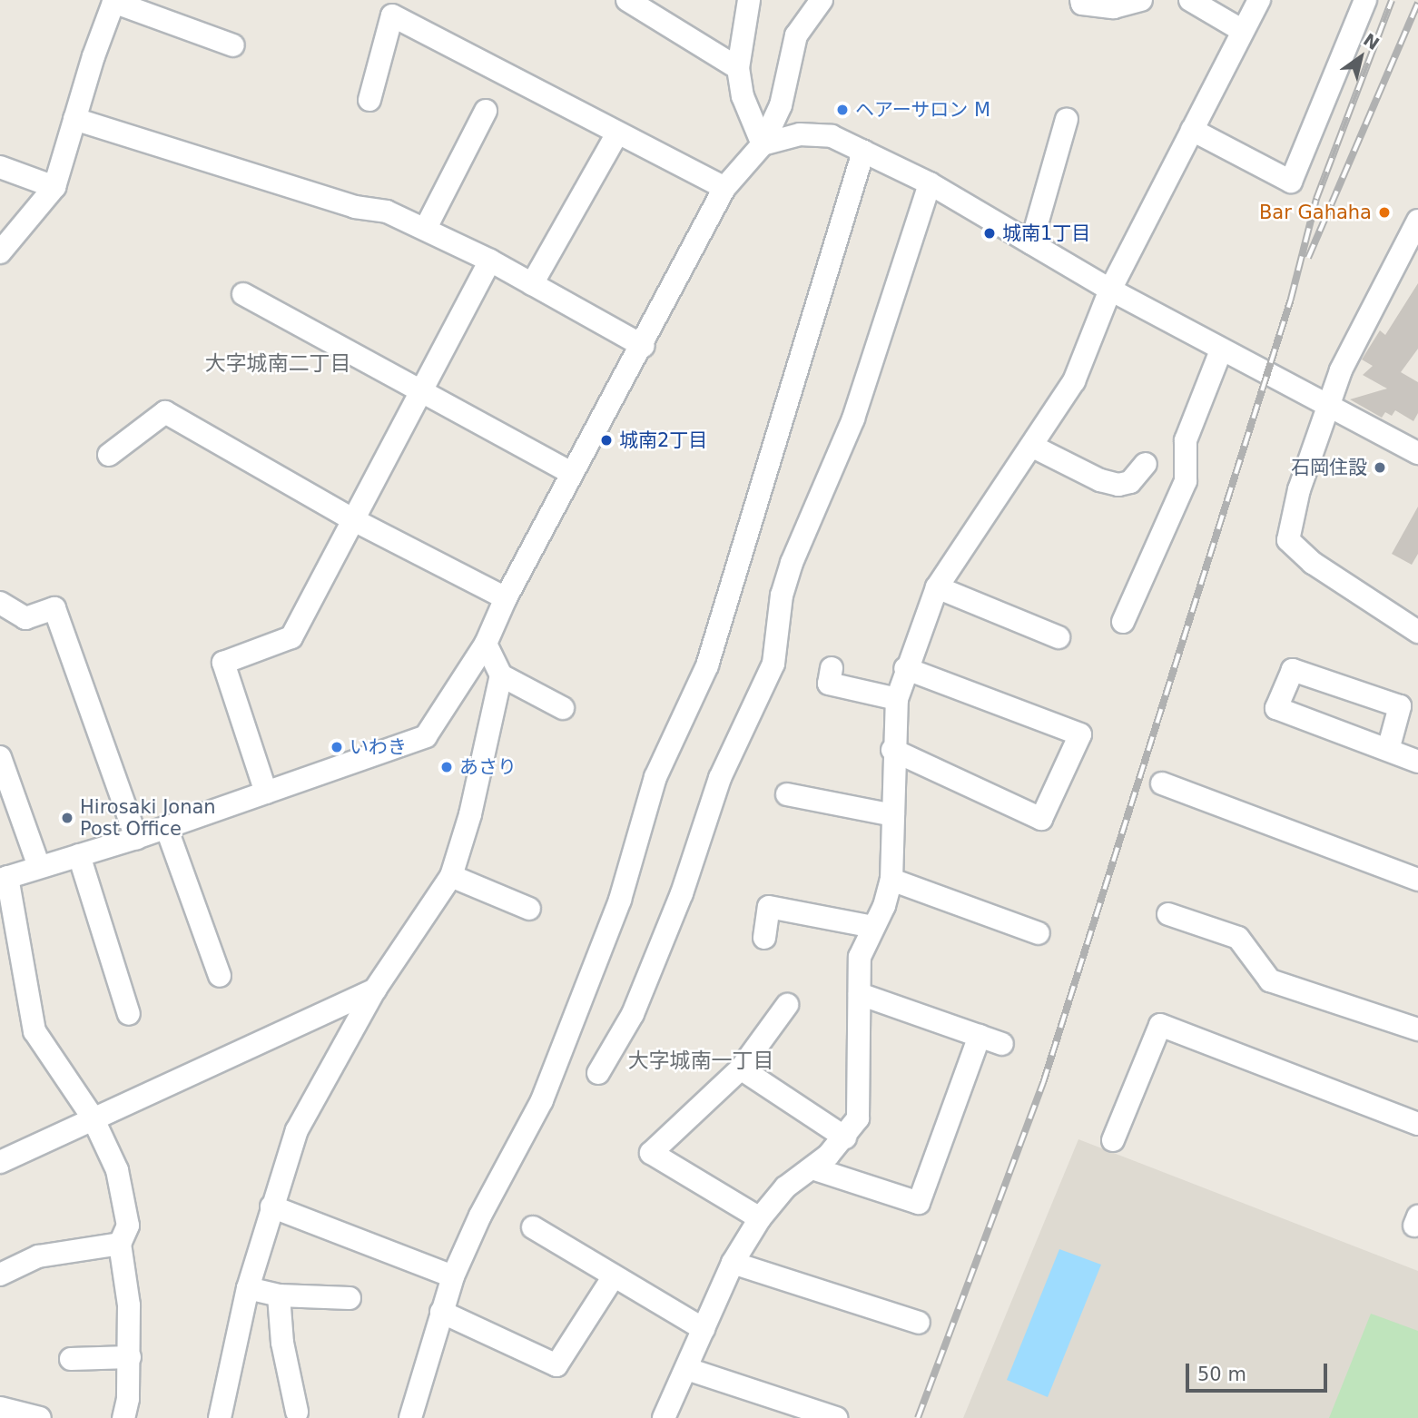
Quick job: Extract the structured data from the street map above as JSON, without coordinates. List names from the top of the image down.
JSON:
{
  "districts": ["大字城南二丁目", "大字城南一丁目"],
  "places": [
    "ヘアーサロン M",
    "Bar Gahaha",
    "城南1丁目",
    "城南2丁目",
    "石岡住設",
    "いわき",
    "あさり",
    "Hirosaki Jonan Post Office"
  ],
  "scale_bar": "50 m",
  "north": "top right"
}
